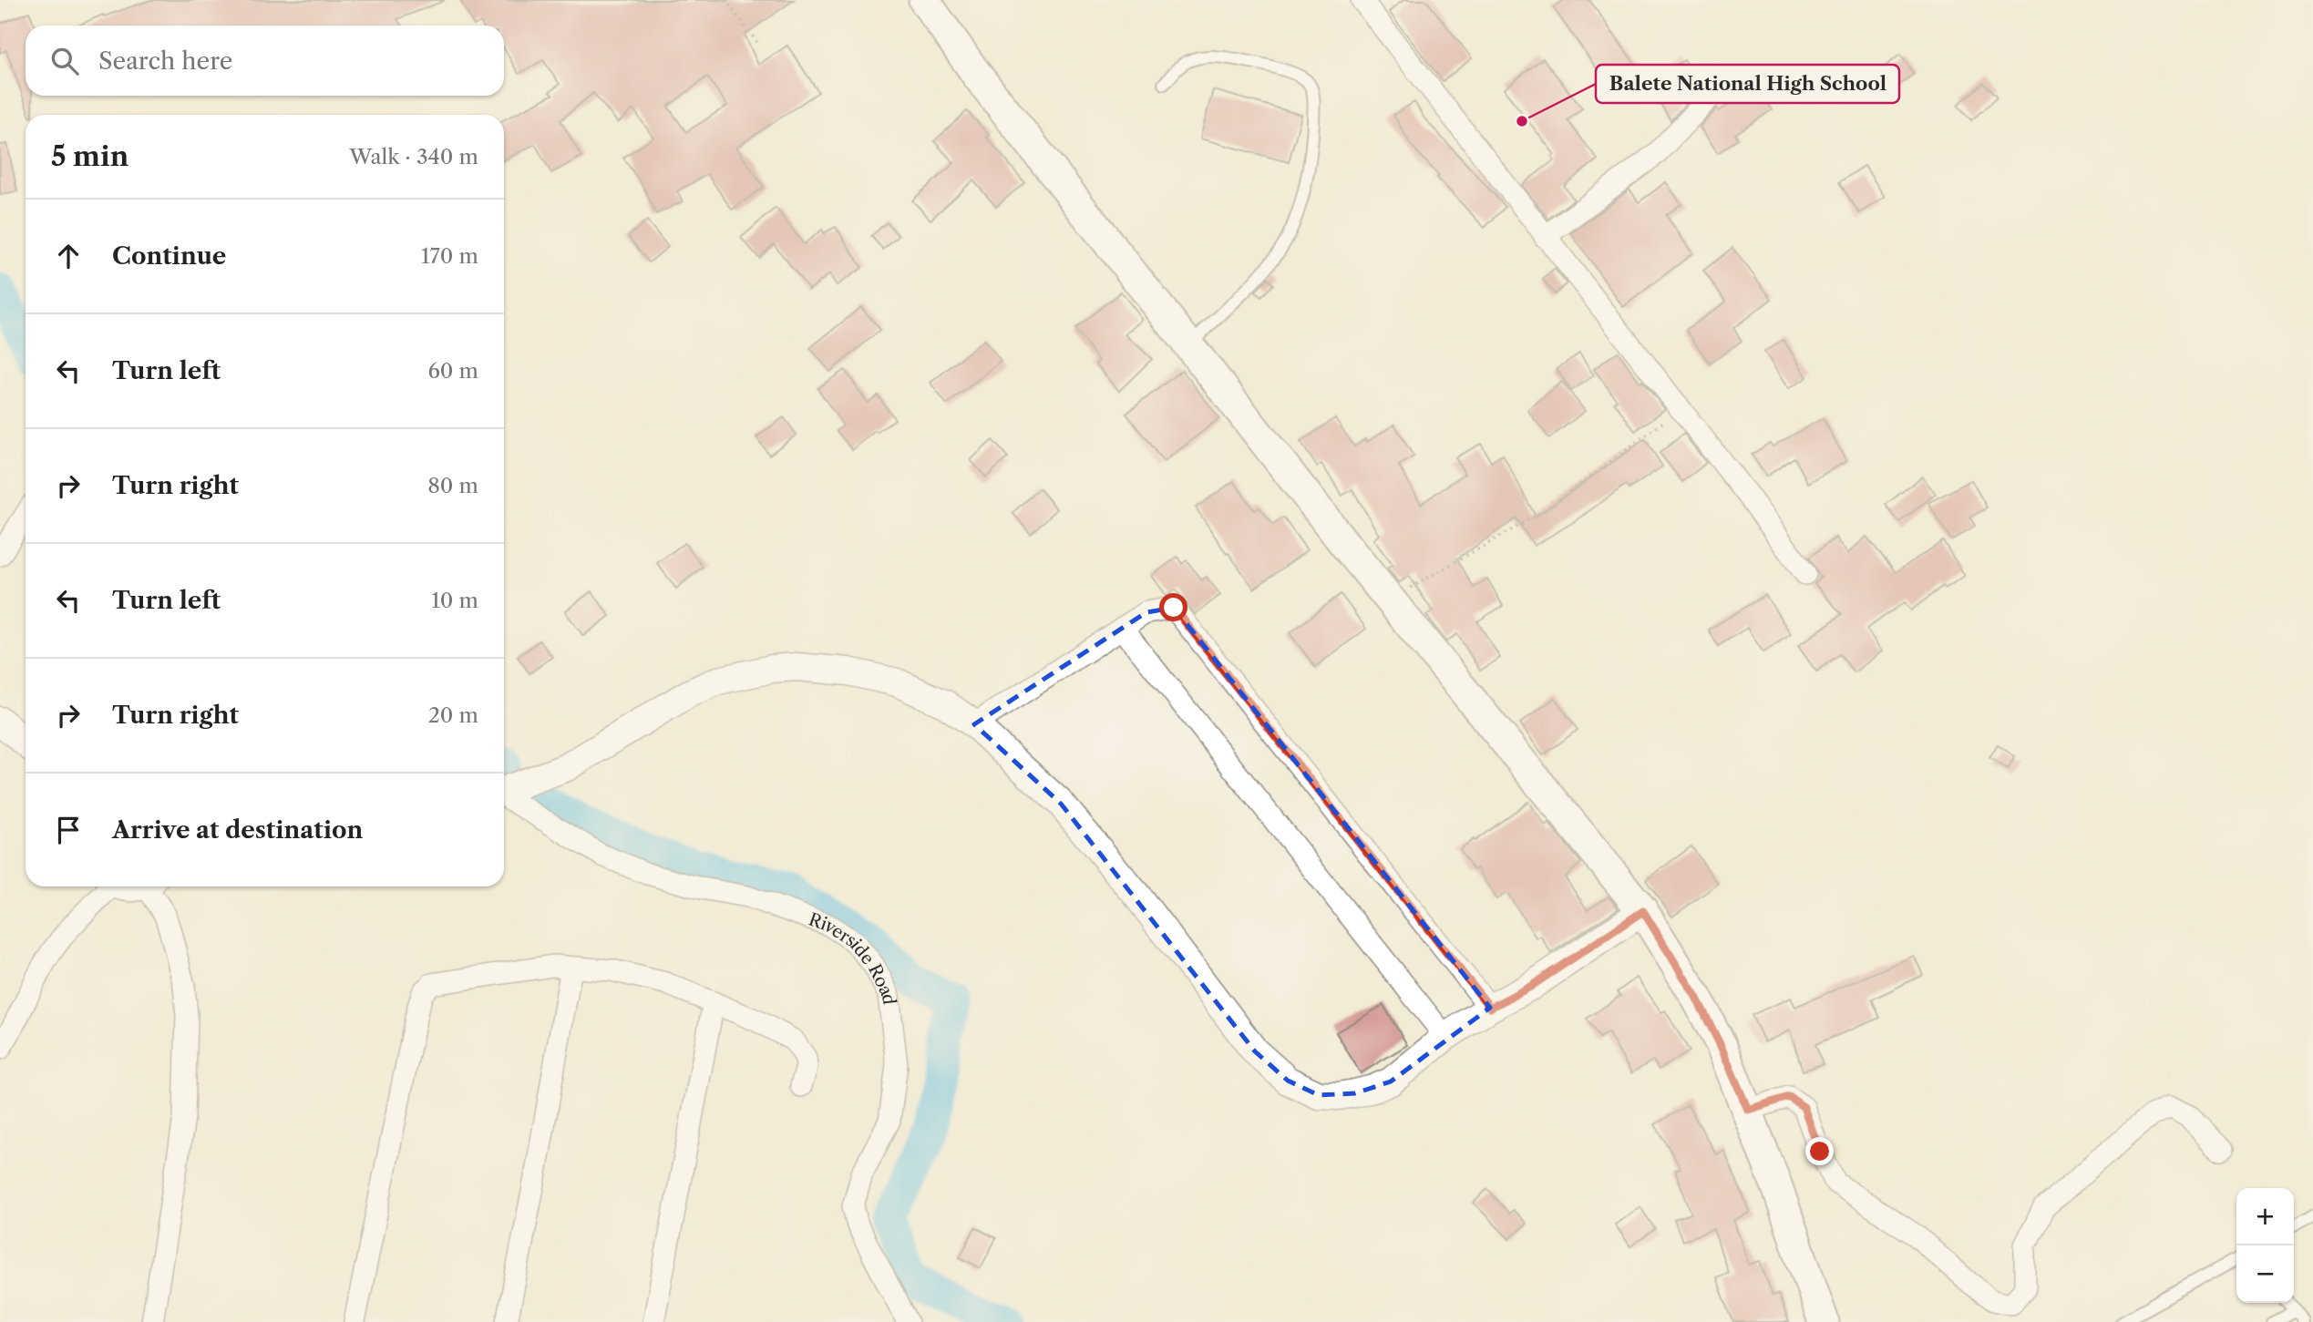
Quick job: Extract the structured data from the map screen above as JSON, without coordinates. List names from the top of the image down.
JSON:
{
  "streets": {
    "street": ["Riverside Road"]
  },
  "places": ["Balete National High School"],
  "page": {
    "search": "Search here",
    "heading": ["5 min", "Walk · 340 m"],
    "list": [
      ["Continue", "170 m"],
      ["Turn left", "60 m"],
      ["Turn right", "80 m"],
      ["Turn left", "10 m"],
      ["Turn right", "20 m"],
      "Arrive at destination"
    ],
    "map_buttons": ["+", "−"]
  }
}
